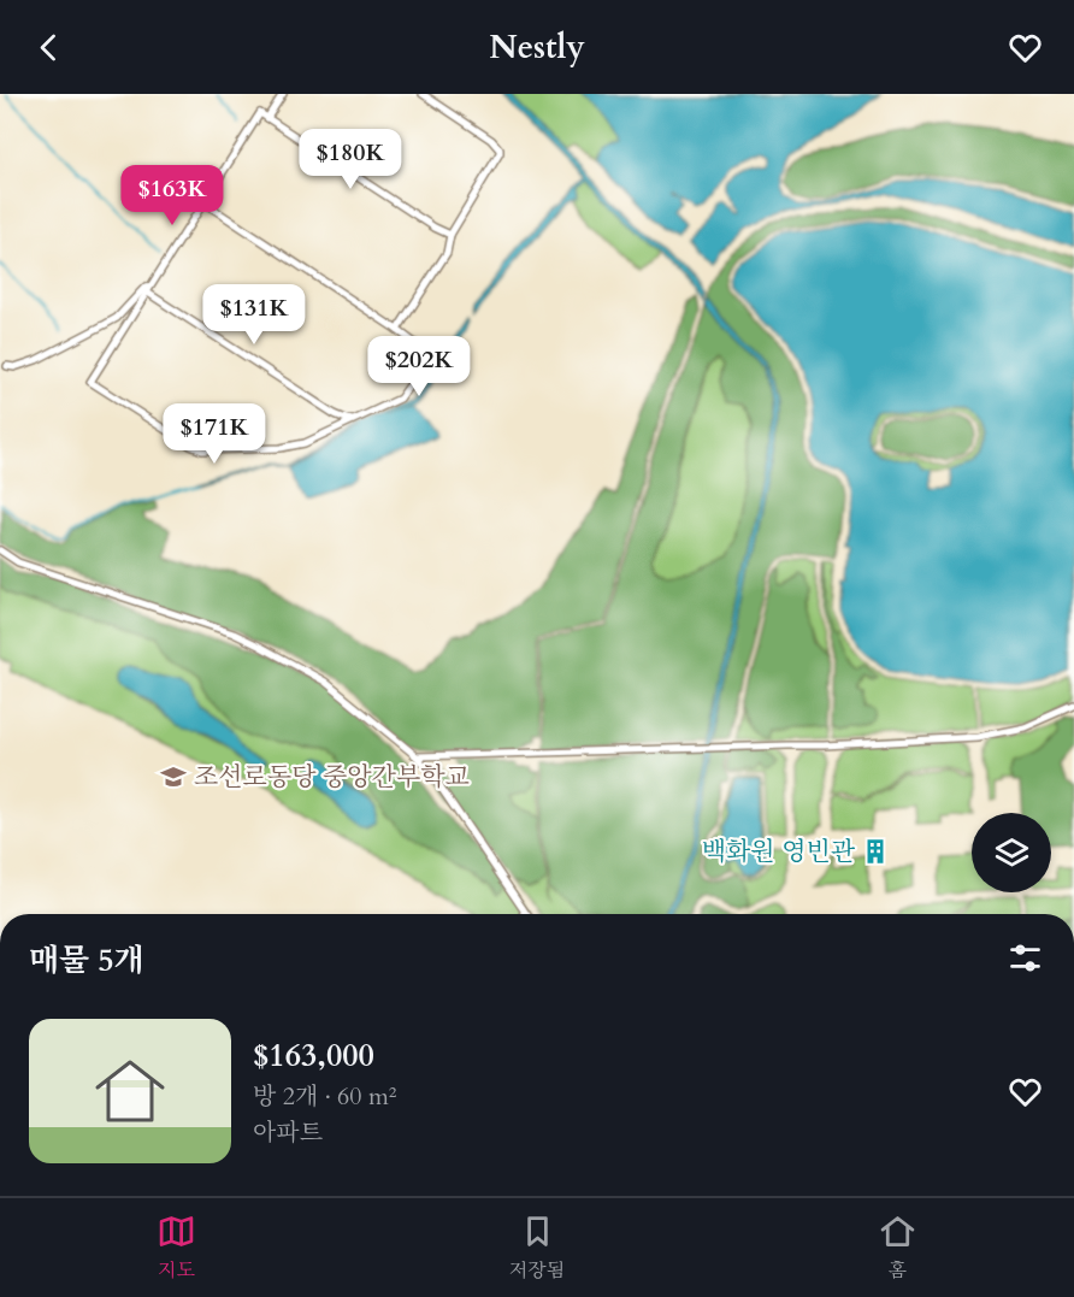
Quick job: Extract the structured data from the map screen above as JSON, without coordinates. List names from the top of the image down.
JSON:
{
  "places": {
    "school or university": ["조선로동당 중앙간부학교"],
    "building": ["백화원 영빈관"]
  },
  "page": {
    "header": "Nestly",
    "price": [
      "$180K",
      "$163K",
      "$131K",
      "$202K",
      "$171K"
    ],
    "heading": "매물 5개",
    "list": [
      {
        "name": "$163,000",
        "note": "방 2개 · 60 m² · 아파트"
      }
    ],
    "tabs": ["지도", "저장됨", "홈"]
  }
}
